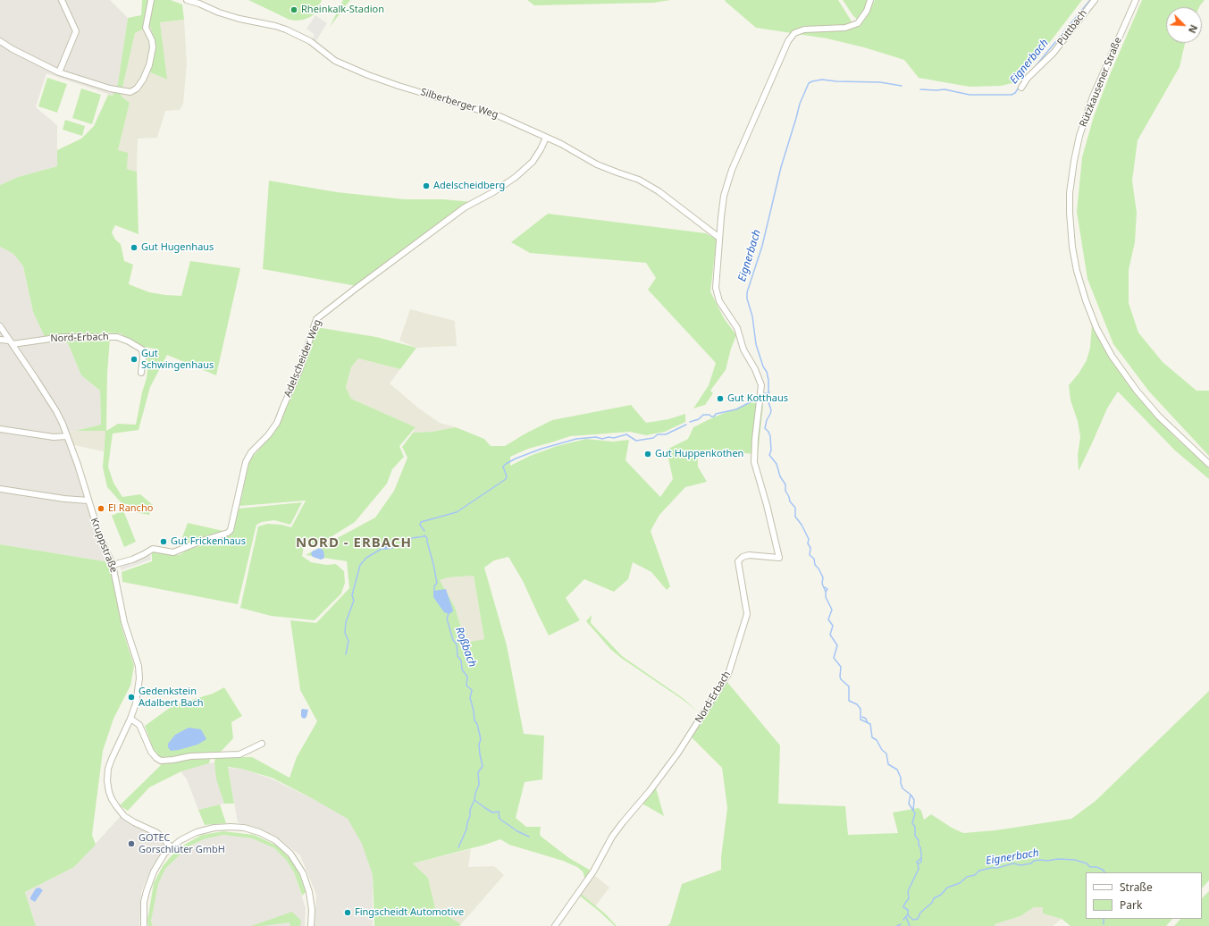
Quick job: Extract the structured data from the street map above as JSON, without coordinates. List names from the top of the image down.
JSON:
{
  "streets": {
    "street": [
      "Püttbach",
      "Rützkausener Straße",
      "Silberberger Weg",
      "Nord-Erbach",
      "Adelscheider Weg",
      "Kruppstraße"
    ]
  },
  "crossings": [
    ["Silberberger Weg", "Nord-Erbach"],
    ["Silberberger Weg", "Adelscheider Weg"],
    ["Nord-Erbach", "Kruppstraße"],
    ["Adelscheider Weg", "Kruppstraße"]
  ],
  "districts": ["NORD - ERBACH"],
  "water": ["Eignerbach", "Roßbach"],
  "places": [
    "Rheinkalk-Stadion",
    "Adelscheidberg",
    "Gut Hugenhaus",
    "Gut Schwingenhaus",
    "Gut Kotthaus",
    "Gut Huppenkothen",
    "El Rancho",
    "Gut Frickenhaus",
    "Gedenkstein Adalbert Bach",
    "GOTEC Gorschlüter GmbH",
    "Fingscheidt Automotive"
  ],
  "legend": ["Straße", "Park"],
  "north": "bottom right"
}
